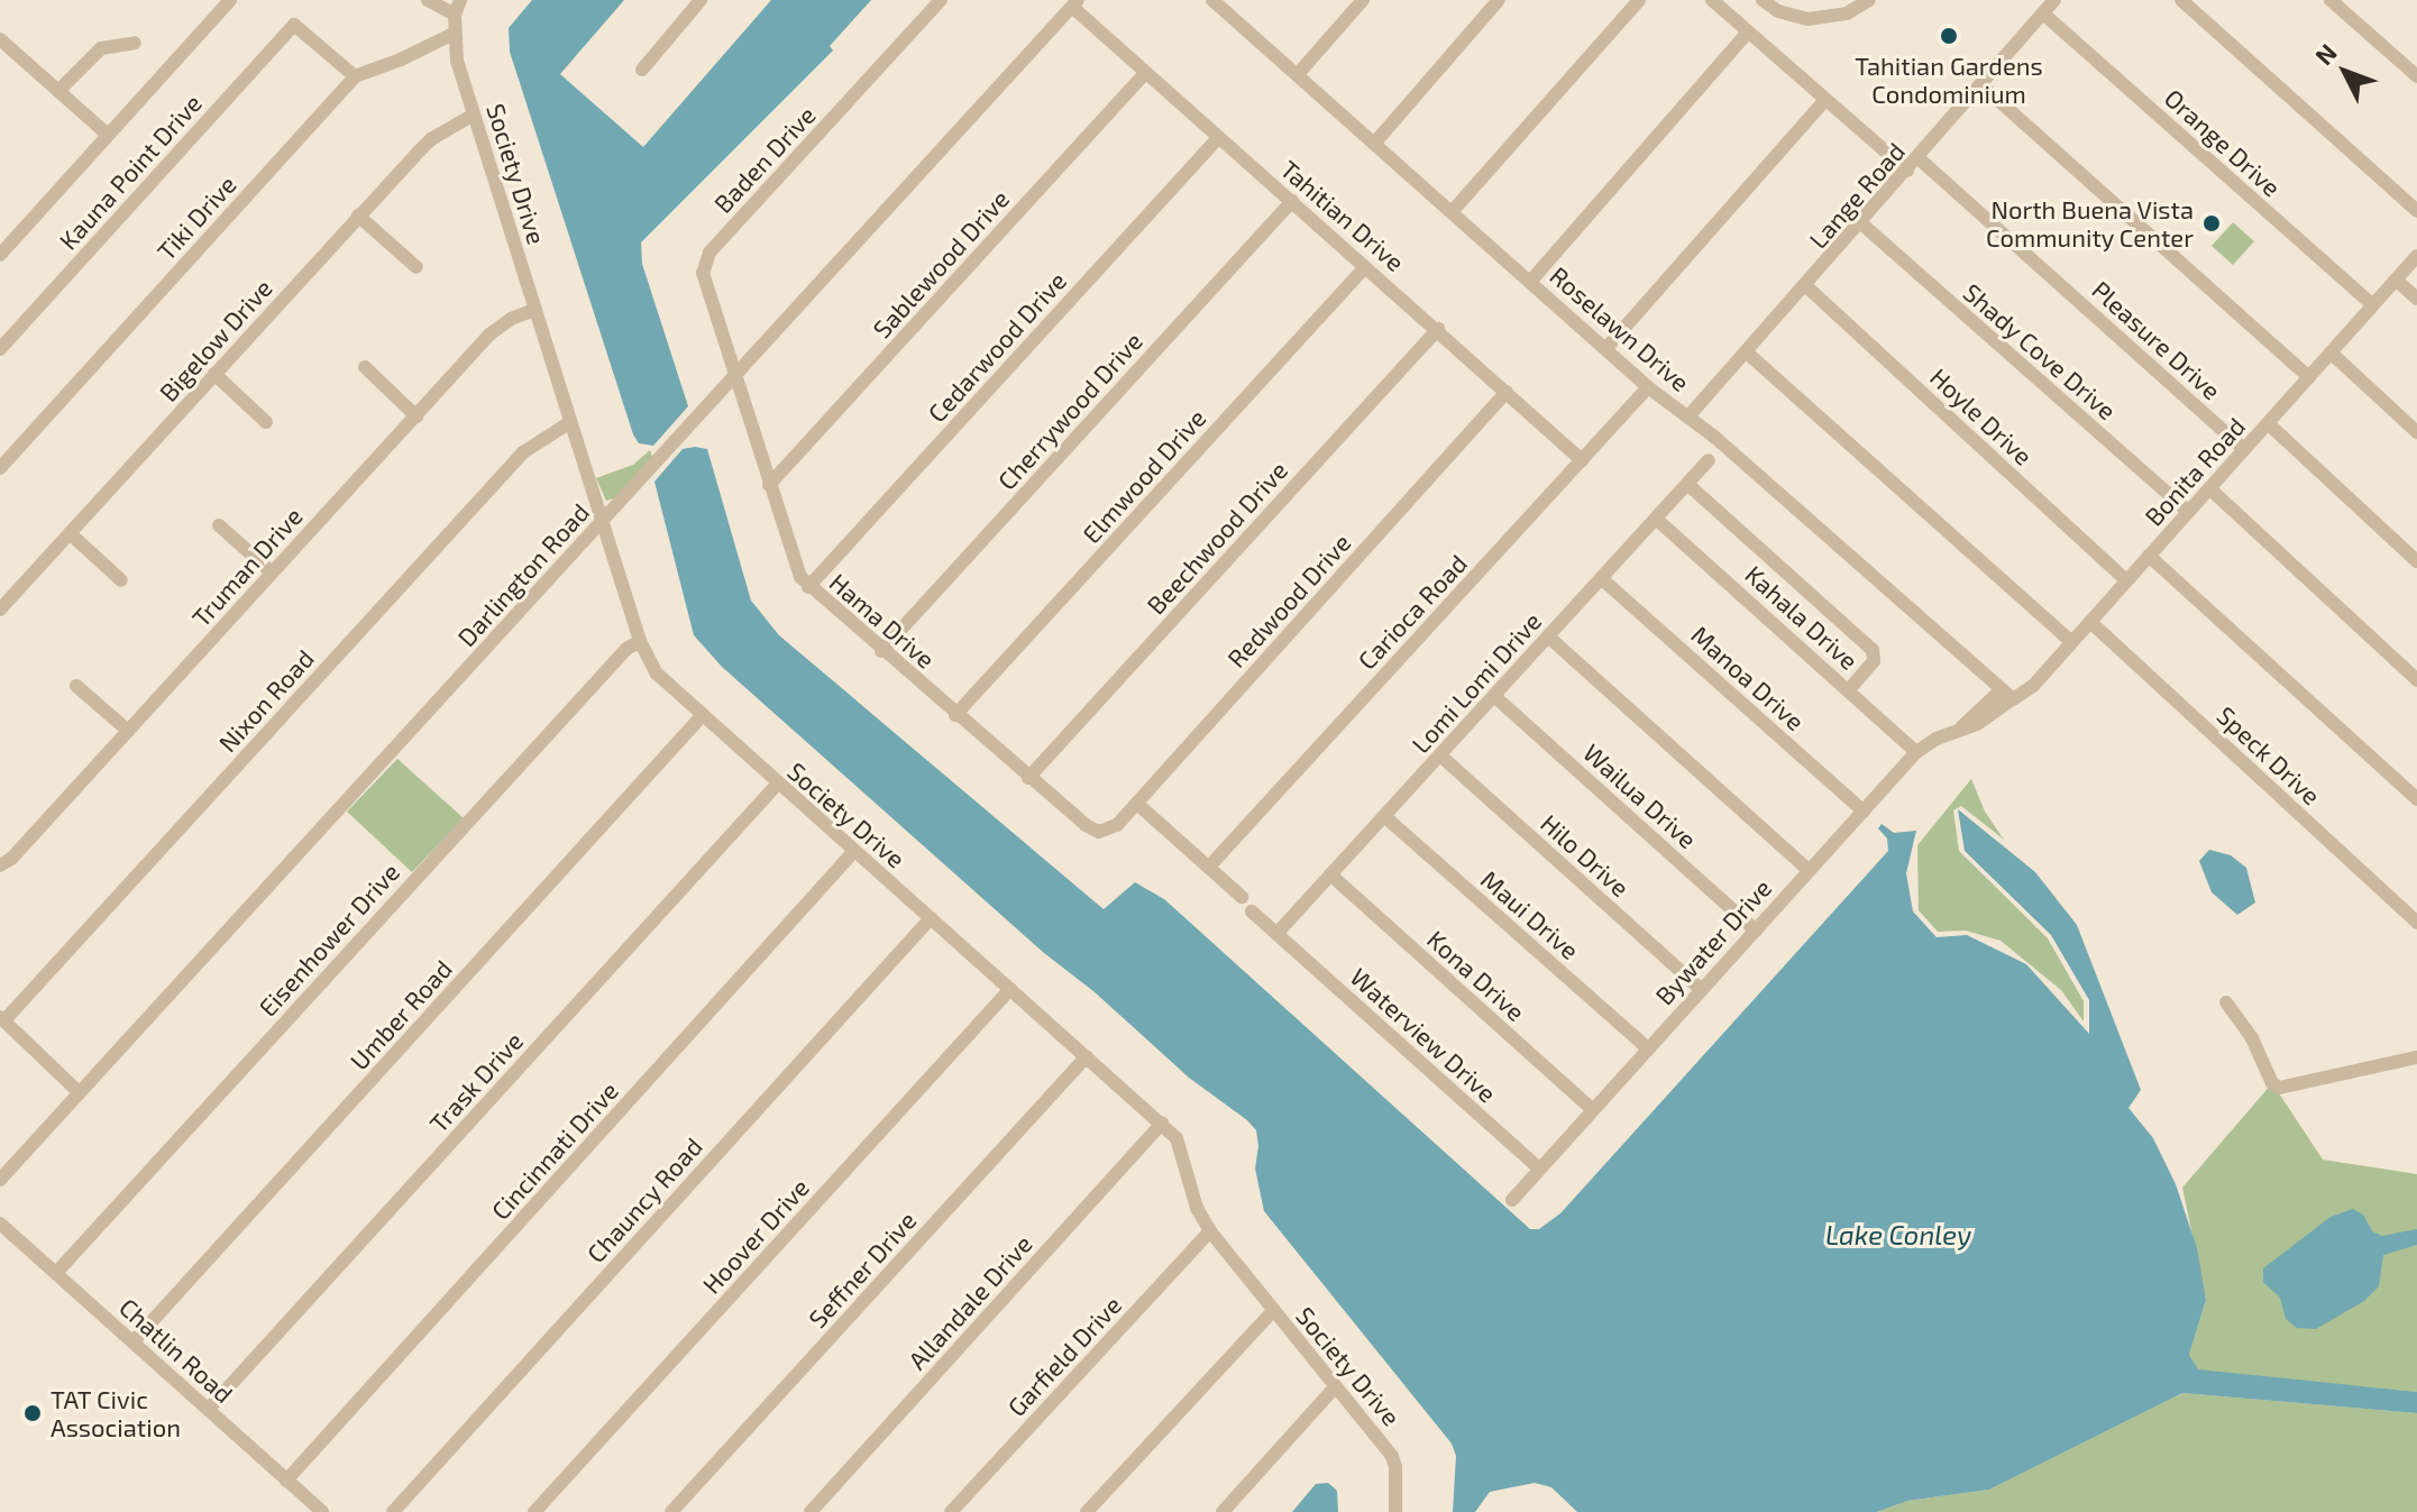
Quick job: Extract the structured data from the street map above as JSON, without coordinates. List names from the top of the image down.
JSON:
{
  "streets": {
    "street": [
      "Orange Drive",
      "Baden Drive",
      "Kauna Point Drive",
      "Society Drive",
      "Lange Road",
      "Tahitian Drive",
      "Tiki Drive",
      "Sablewood Drive",
      "Roselawn Drive",
      "Bigelow Drive",
      "Pleasure Drive",
      "Cedarwood Drive",
      "Shady Cove Drive",
      "Cherrywood Drive",
      "Hoyle Drive",
      "Bonita Road",
      "Elmwood Drive",
      "Beechwood Drive",
      "Truman Drive",
      "Darlington Road",
      "Redwood Drive",
      "Carioca Road",
      "Kahala Drive",
      "Hama Drive",
      "Manoa Drive",
      "Lomi Lomi Drive",
      "Nixon Road",
      "Speck Drive",
      "Wailua Drive",
      "Hilo Drive",
      "Maui Drive",
      "Eisenhower Drive",
      "Bywater Drive",
      "Kona Drive",
      "Umber Road",
      "Waterview Drive",
      "Trask Drive",
      "Cincinnati Drive",
      "Chauncy Road",
      "Hoover Drive",
      "Seffner Drive",
      "Allandale Drive",
      "Chatlin Road",
      "Garfield Drive"
    ]
  },
  "crossings": [
    ["Orange Drive", "Lange Road"],
    ["Orange Drive", "Bonita Road"],
    ["Baden Drive", "Darlington Road"],
    ["Baden Drive", "Hama Drive"],
    ["Kauna Point Drive", "Tiki Drive"],
    ["Society Drive", "Tiki Drive"],
    ["Society Drive", "Bigelow Drive"],
    ["Society Drive", "Truman Drive"],
    ["Society Drive", "Darlington Road"],
    ["Society Drive", "Nixon Road"],
    ["Society Drive", "Eisenhower Drive"],
    ["Society Drive", "Umber Road"],
    ["Society Drive", "Trask Drive"],
    ["Society Drive", "Cincinnati Drive"],
    ["Society Drive", "Chauncy Road"],
    ["Society Drive", "Hoover Drive"],
    ["Society Drive", "Seffner Drive"],
    ["Society Drive", "Allandale Drive"],
    ["Society Drive", "Garfield Drive"],
    ["Lange Road", "Roselawn Drive"],
    ["Lange Road", "Pleasure Drive"],
    ["Lange Road", "Shady Cove Drive"],
    ["Lange Road", "Hoyle Drive"],
    ["Tahitian Drive", "Sablewood Drive"],
    ["Tahitian Drive", "Cedarwood Drive"],
    ["Tahitian Drive", "Cherrywood Drive"],
    ["Tahitian Drive", "Elmwood Drive"],
    ["Tahitian Drive", "Beechwood Drive"],
    ["Tahitian Drive", "Darlington Road"],
    ["Tahitian Drive", "Redwood Drive"],
    ["Tahitian Drive", "Carioca Road"],
    ["Sablewood Drive", "Hama Drive"],
    ["Roselawn Drive", "Carioca Road"],
    ["Roselawn Drive", "Bywater Drive"],
    ["Pleasure Drive", "Bonita Road"],
    ["Cedarwood Drive", "Hama Drive"],
    ["Shady Cove Drive", "Bonita Road"],
    ["Cherrywood Drive", "Hama Drive"],
    ["Hoyle Drive", "Bonita Road"],
    ["Bonita Road", "Speck Drive"],
    ["Bonita Road", "Bywater Drive"],
    ["Elmwood Drive", "Hama Drive"],
    ["Beechwood Drive", "Hama Drive"],
    ["Darlington Road", "Hama Drive"],
    ["Redwood Drive", "Hama Drive"],
    ["Kahala Drive", "Lomi Lomi Drive"],
    ["Kahala Drive", "Bywater Drive"],
    ["Manoa Drive", "Lomi Lomi Drive"],
    ["Manoa Drive", "Bywater Drive"],
    ["Lomi Lomi Drive", "Wailua Drive"],
    ["Lomi Lomi Drive", "Hilo Drive"],
    ["Lomi Lomi Drive", "Maui Drive"],
    ["Lomi Lomi Drive", "Kona Drive"],
    ["Lomi Lomi Drive", "Waterview Drive"],
    ["Wailua Drive", "Bywater Drive"],
    ["Hilo Drive", "Bywater Drive"],
    ["Maui Drive", "Bywater Drive"],
    ["Eisenhower Drive", "Chatlin Road"],
    ["Bywater Drive", "Kona Drive"],
    ["Bywater Drive", "Waterview Drive"],
    ["Umber Road", "Chatlin Road"],
    ["Trask Drive", "Chatlin Road"],
    ["Cincinnati Drive", "Chatlin Road"]
  ],
  "water": ["Lake Conley"],
  "places": ["Tahitian Gardens Condominium", "North Buena Vista Community Center", "TAT Civic Association"],
  "north": "top left"
}
